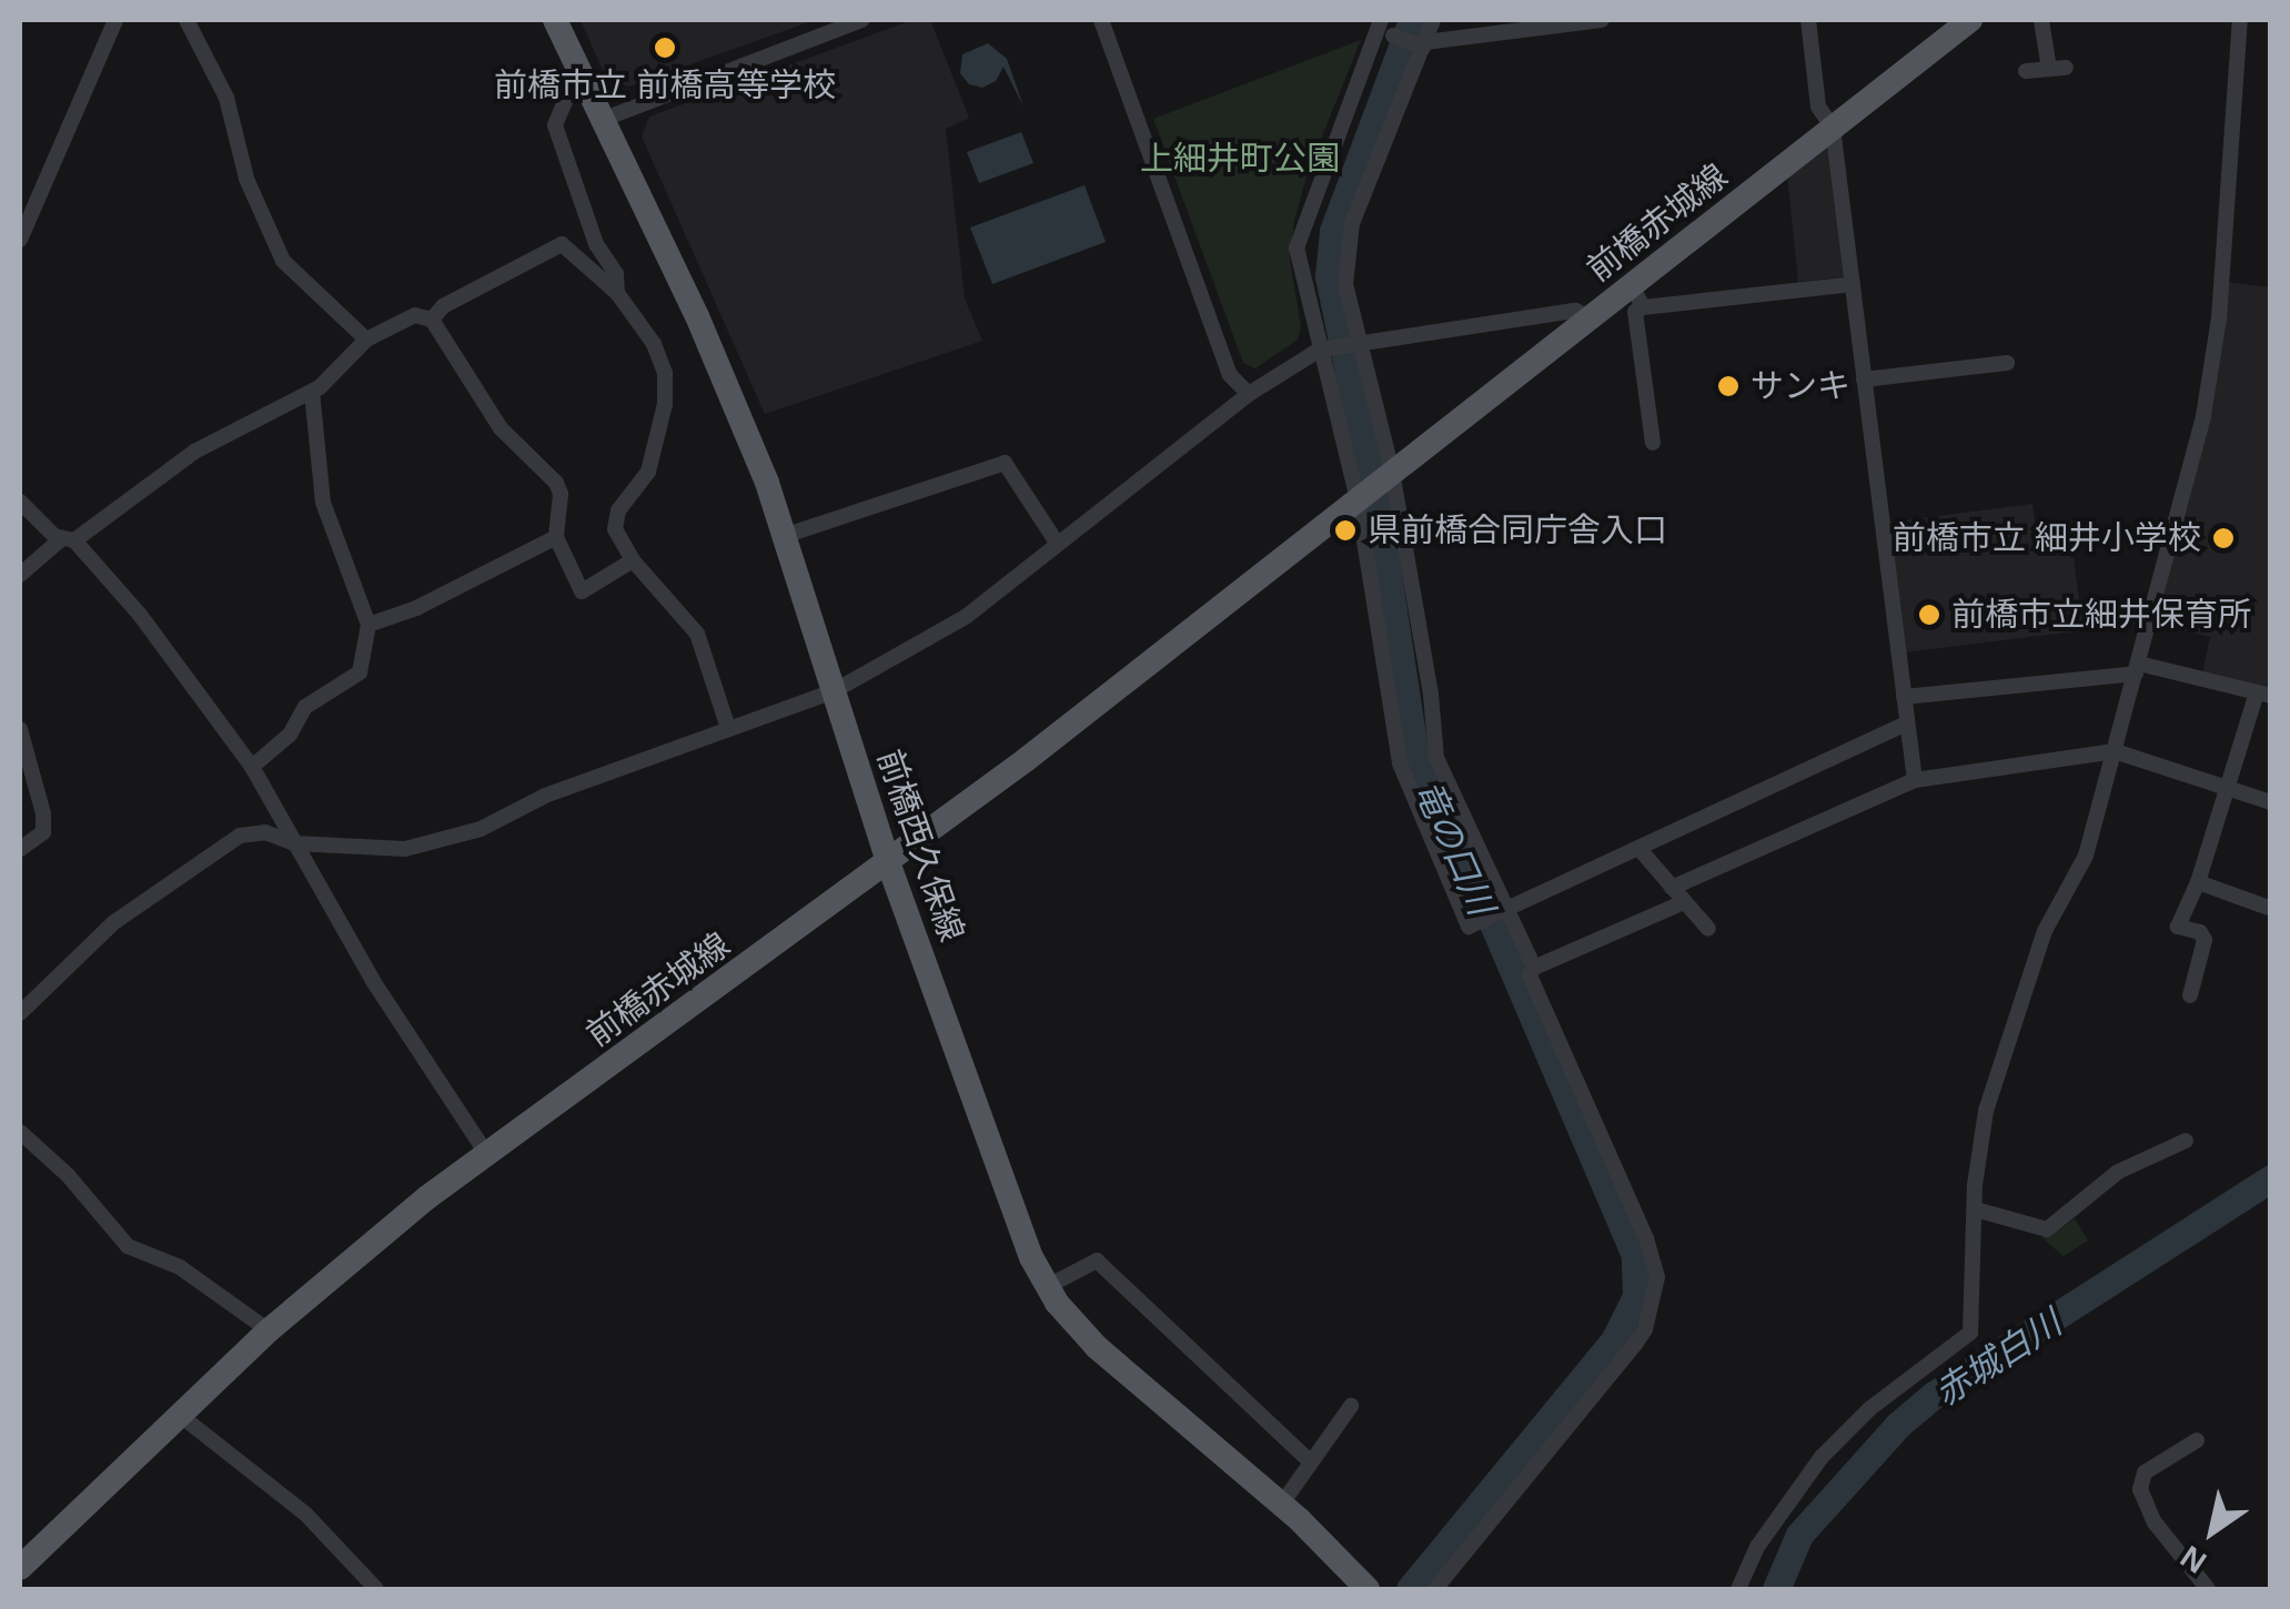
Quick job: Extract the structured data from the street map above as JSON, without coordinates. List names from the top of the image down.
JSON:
{
  "streets": {
    "main road": ["前橋赤城線", "前橋西久保線"]
  },
  "crossings": [
    ["前橋赤城線", "前橋西久保線"]
  ],
  "water": ["竜の口川", "赤城白川"],
  "parks": ["上細井町公園"],
  "places": [
    "前橋市立 前橋高等学校",
    "サンキ",
    "県前橋合同庁舎入口",
    "前橋市立 細井小学校",
    "前橋市立細井保育所"
  ],
  "north": "bottom left"
}
